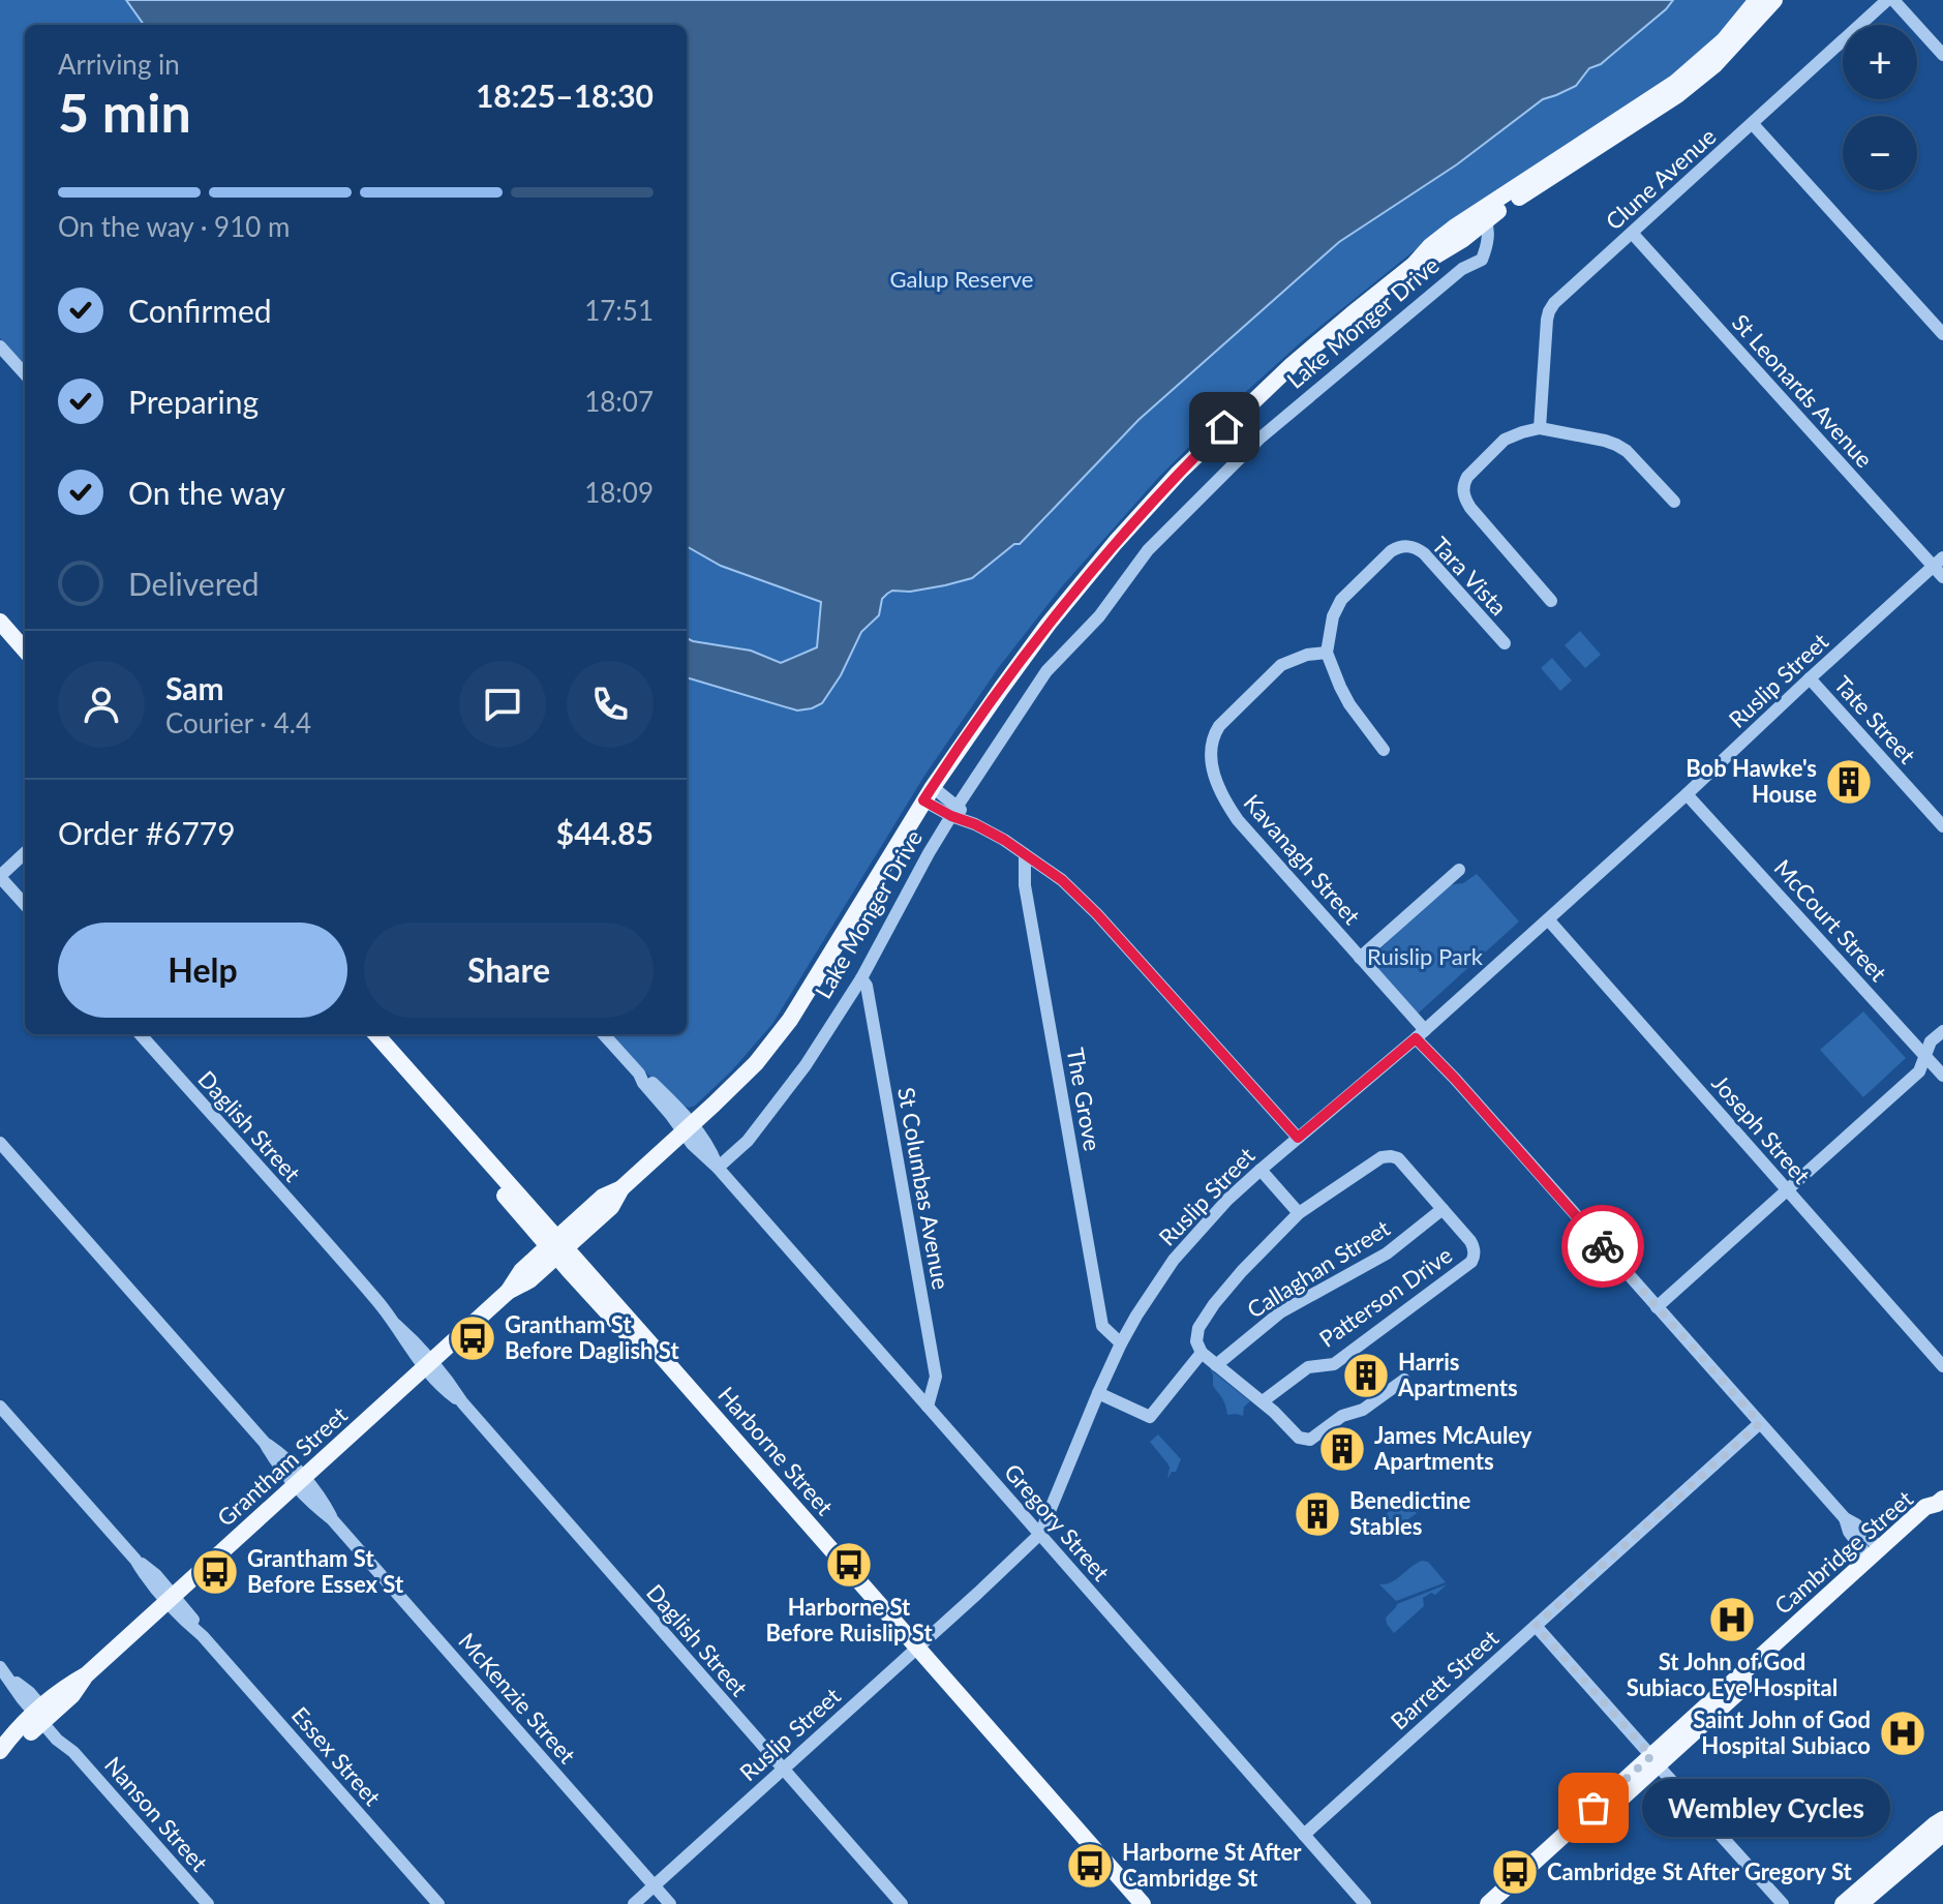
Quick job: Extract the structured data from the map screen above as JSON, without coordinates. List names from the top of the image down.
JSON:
{
  "streets": {
    "main road": [
      "Lake Monger Drive",
      "Harborne Street",
      "Grantham Street",
      "Cambridge Street"
    ],
    "street": [
      "Clune Avenue",
      "St Leonards Avenue",
      "Tara Vista",
      "Ruslip Street",
      "Tate Street",
      "Kavanagh Street",
      "McCourt Street",
      "The Grove",
      "Daglish Street",
      "Joseph Street",
      "St Columbas Avenue",
      "Callaghan Street",
      "Patterson Drive",
      "Gregory Street",
      "Barrett Street",
      "McKenzie Street",
      "Essex Street",
      "Nanson Street"
    ]
  },
  "crossings": [
    ["Clune Avenue", "St Leonards Avenue"],
    ["Lake Monger Drive", "St Columbas Avenue"],
    ["Lake Monger Drive", "Grantham Street"],
    ["Lake Monger Drive", "Gregory Street"],
    ["St Leonards Avenue", "Ruslip Street"],
    ["Tara Vista", "Kavanagh Street"],
    ["Ruslip Street", "Tate Street"],
    ["Ruslip Street", "Kavanagh Street"],
    ["Ruslip Street", "McCourt Street"],
    ["Ruslip Street", "The Grove"],
    ["Ruslip Street", "Daglish Street"],
    ["Ruslip Street", "Joseph Street"],
    ["Ruslip Street", "Harborne Street"],
    ["Ruslip Street", "Gregory Street"],
    ["Ruslip Street", "McKenzie Street"],
    ["Kavanagh Street", "Cambridge Street"],
    ["Kavanagh Street", "Barrett Street"],
    ["Daglish Street", "Grantham Street"],
    ["St Columbas Avenue", "Gregory Street"],
    ["Callaghan Street", "Patterson Drive"],
    ["Harborne Street", "Grantham Street"],
    ["Grantham Street", "Gregory Street"],
    ["Grantham Street", "McKenzie Street"],
    ["Grantham Street", "Essex Street"],
    ["Grantham Street", "Nanson Street"],
    ["Gregory Street", "Barrett Street"]
  ],
  "parks": ["Galup Reserve", "Ruislip Park"],
  "places": {
    "building": [
      "Bob Hawke's House",
      "Harris Apartments",
      "James McAuley Apartments",
      "Benedictine Stables"
    ],
    "bus stop": [
      "Grantham St Before Daglish St",
      "Harborne St Before Ruislip St",
      "Grantham St Before Essex St",
      "Harborne St After Cambridge St",
      "Cambridge St After Gregory St"
    ],
    "hospital": ["St John of God Subiaco Eye Hospital", "Saint John of God Hospital Subiaco"],
    "other": ["Wembley Cycles"]
  },
  "page": {
    "map_buttons": ["+", "−"],
    "heading": ["5 min", "Arriving in", "18:25–18:30"],
    "panel": [
      "Sam",
      "Courier · 4.4",
      "Order #6779",
      "$44.85"
    ],
    "bar": "On the way · 910 m",
    "list": [
      ["Confirmed", "17:51"],
      ["Preparing", "18:07"],
      ["On the way", "18:09"],
      "Delivered"
    ],
    "buttons": ["Help", "Share"],
    "bubble": "Wembley Cycles"
  }
}
